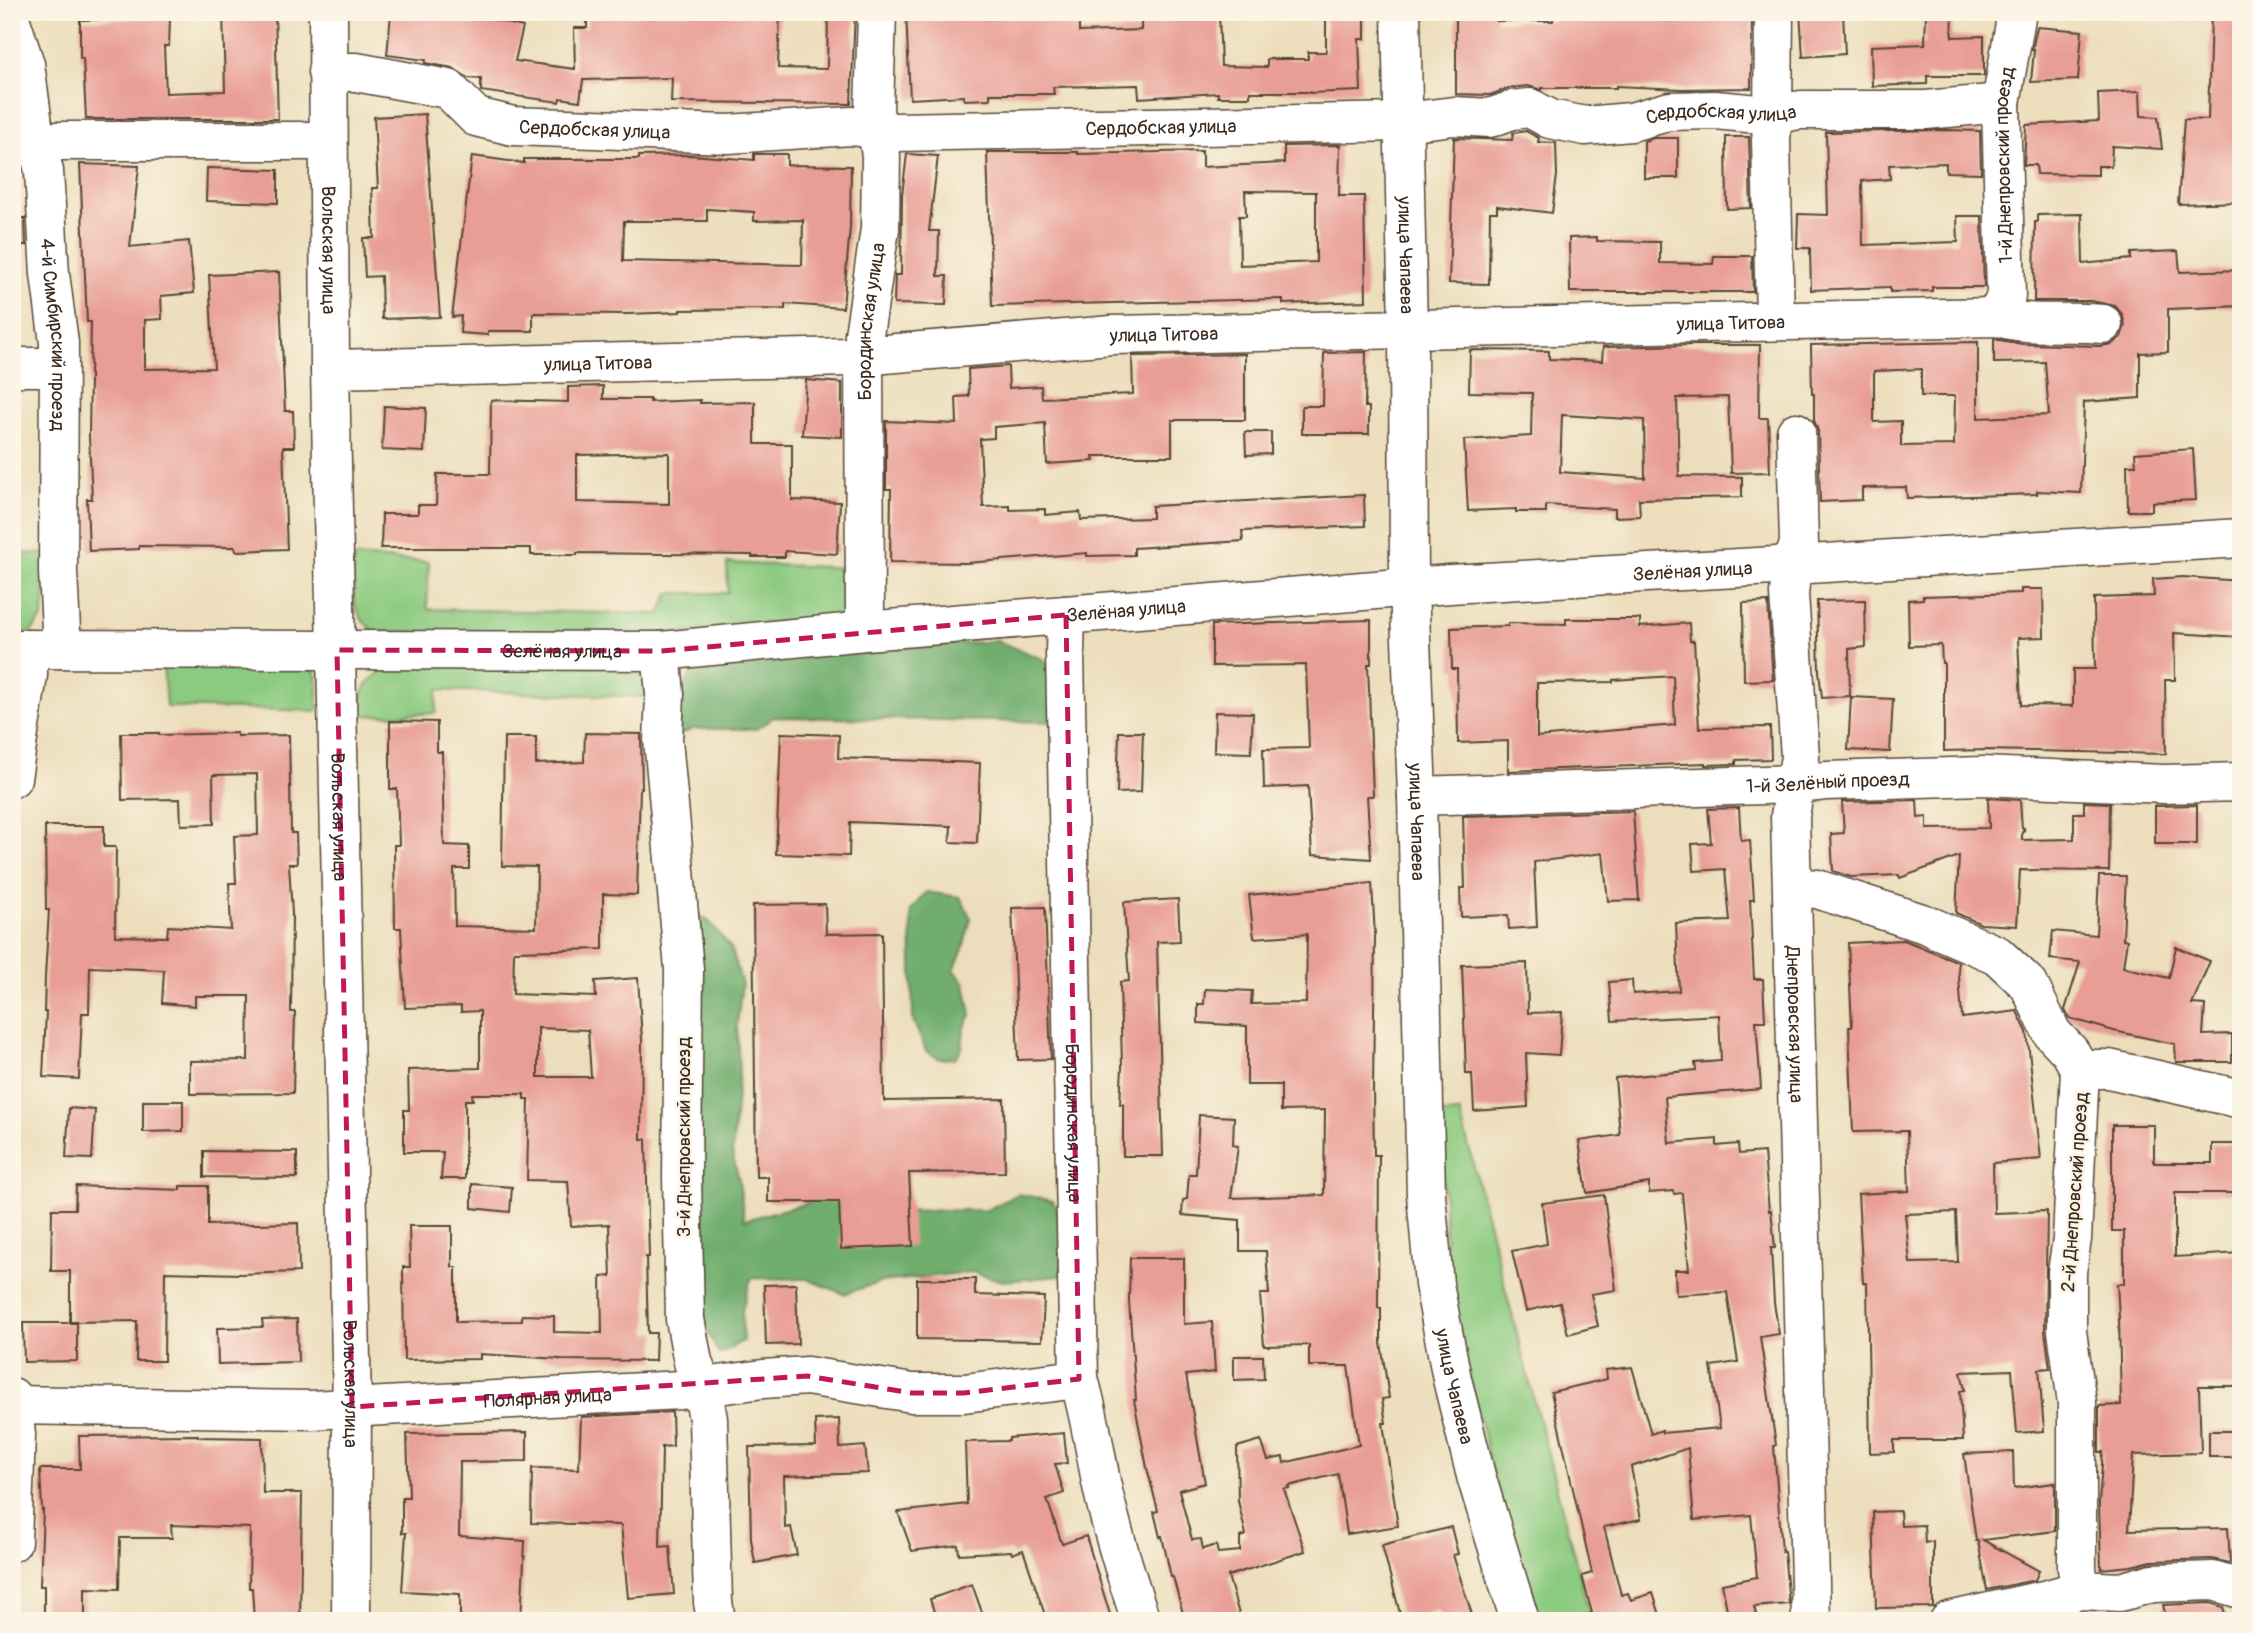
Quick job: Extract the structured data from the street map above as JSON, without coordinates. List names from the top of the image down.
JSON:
{
  "streets": {
    "street": [
      "Сердобская улица",
      "1-й Днепровский проезд",
      "Вольская улица",
      "улица Чапаева",
      "Бородинская улица",
      "улица Титова",
      "4-й Симбирский проезд",
      "Зелёная улица",
      "1-й Зелёный проезд",
      "Днепровская улица",
      "3-й Днепровский проезд",
      "2-й Днепровский проезд",
      "Полярная улица"
    ]
  },
  "crossings": [
    ["Сердобская улица", "1-й Днепровский проезд"],
    ["Сердобская улица", "Вольская улица"],
    ["Сердобская улица", "улица Чапаева"],
    ["Сердобская улица", "Бородинская улица"],
    ["1-й Днепровский проезд", "улица Титова"],
    ["Вольская улица", "улица Титова"],
    ["Вольская улица", "Зелёная улица"],
    ["Вольская улица", "Полярная улица"],
    ["улица Чапаева", "улица Титова"],
    ["улица Чапаева", "Зелёная улица"],
    ["улица Чапаева", "1-й Зелёный проезд"],
    ["Бородинская улица", "улица Титова"],
    ["Бородинская улица", "Зелёная улица"],
    ["Бородинская улица", "Полярная улица"],
    ["4-й Симбирский проезд", "Зелёная улица"],
    ["Зелёная улица", "Днепровская улица"],
    ["Зелёная улица", "3-й Днепровский проезд"],
    ["1-й Зелёный проезд", "Днепровская улица"],
    ["Днепровская улица", "2-й Днепровский проезд"],
    ["3-й Днепровский проезд", "Полярная улица"]
  ]
}
